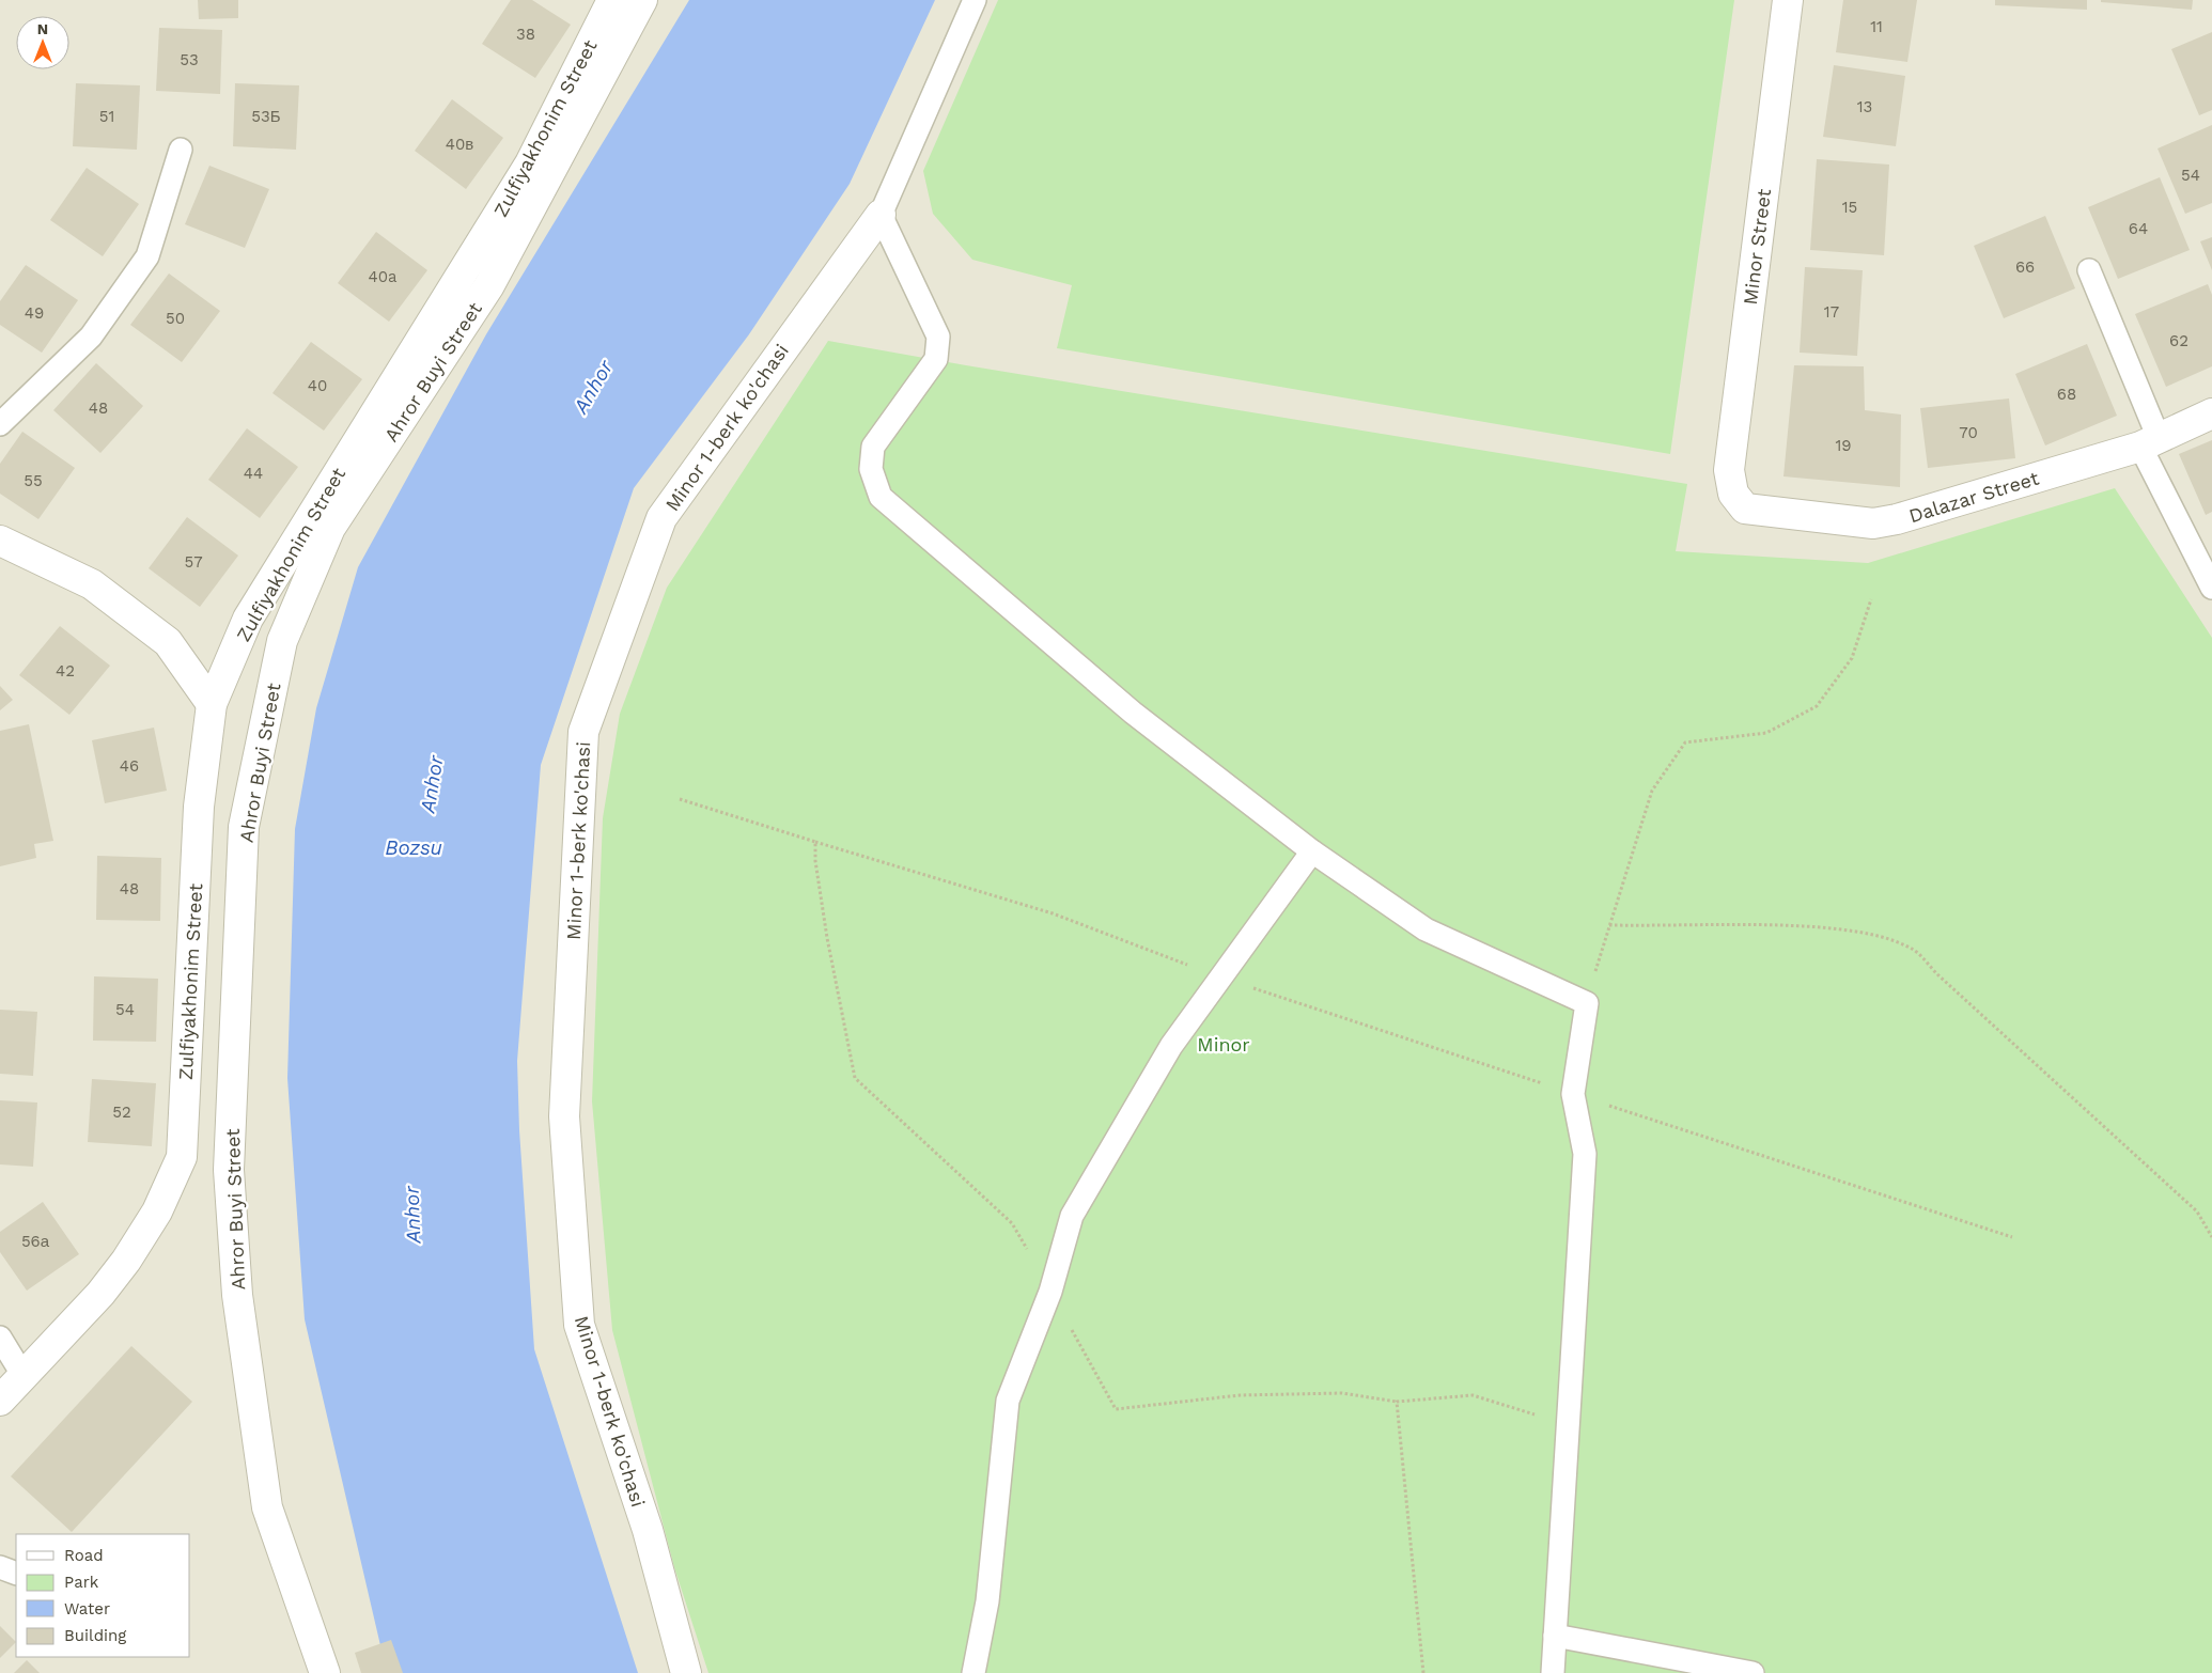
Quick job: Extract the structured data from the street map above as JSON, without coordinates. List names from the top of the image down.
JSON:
{
  "streets": {
    "street": [
      "Zulfiyakhonim Street",
      "Minor Street",
      "Ahror Buyi Street",
      "Minor 1-berk ko'chasi",
      "Dalazar Street"
    ]
  },
  "crossings": [
    ["Minor Street", "Dalazar Street"]
  ],
  "water": ["Anhor", "Bozsu"],
  "parks": ["Minor"],
  "house_numbers": [
    "11",
    "38",
    "53",
    "13",
    "51",
    "53Б",
    "40в",
    "54",
    "15",
    "64",
    "66",
    "40a",
    "17",
    "49",
    "50",
    "62",
    "40",
    "68",
    "48",
    "70",
    "19",
    "44",
    "55",
    "57",
    "42",
    "46",
    "48",
    "54",
    "52",
    "56а"
  ],
  "legend": [
    "Road",
    "Park",
    "Water",
    "Building"
  ],
  "north": "top"
}
